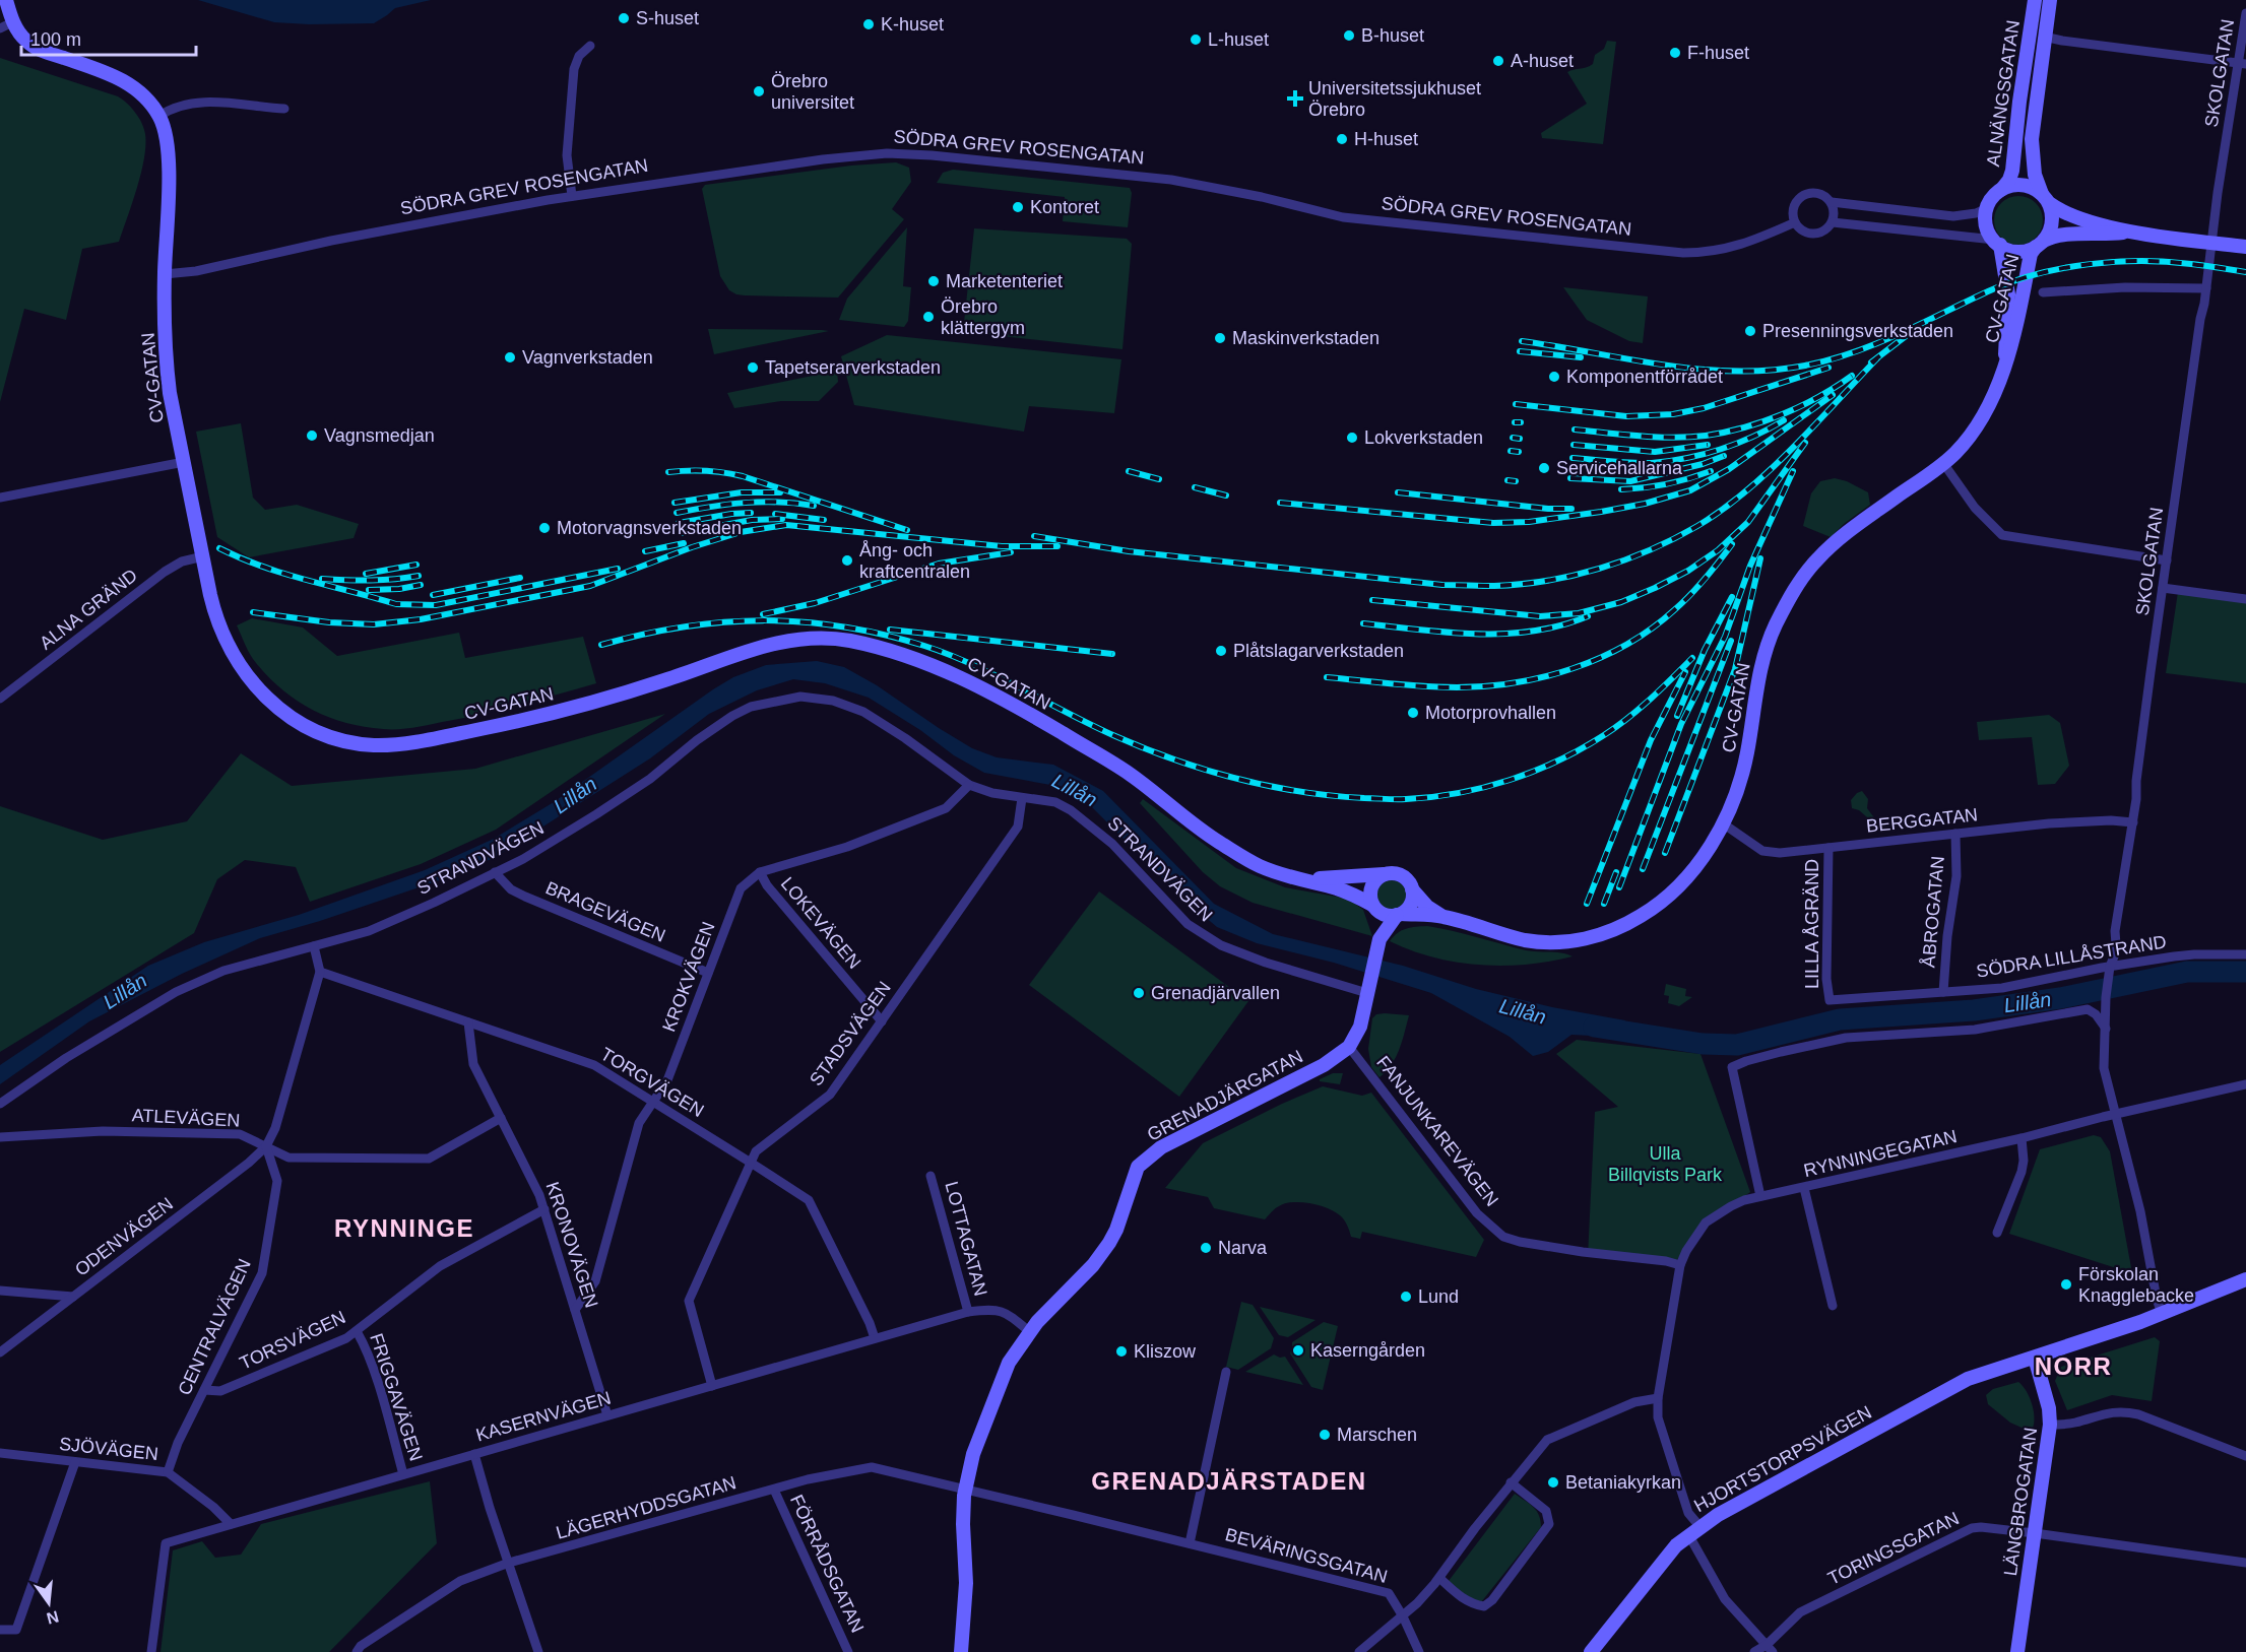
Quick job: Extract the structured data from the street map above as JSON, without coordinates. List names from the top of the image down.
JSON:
{
  "streets": {
    "street": [
      "SKOLGATAN",
      "ALNÄNGSGATAN",
      "SÖDRA GREV ROSENGATAN",
      "CV-GATAN",
      "ALNA GRÄND",
      "BERGGATAN",
      "STRANDVÄGEN",
      "BRAGEVÄGEN",
      "ÅBROGATAN",
      "LOKEVÄGEN",
      "LILLA ÅGRÄND",
      "SÖDRA LILLÅSTRAND",
      "KROKVÄGEN",
      "STADSVÄGEN",
      "TORGVÄGEN",
      "GRENADJÄRGATAN",
      "ATLEVÄGEN",
      "FANJUNKAREVÄGEN",
      "RYNNINGEGATAN",
      "ODENVÄGEN",
      "LOTTAGATAN",
      "KRONOVÄGEN",
      "CENTRALVÄGEN",
      "TORSVÄGEN",
      "FRIGGAVÄGEN",
      "KASERNVÄGEN",
      "SJÖVÄGEN",
      "HJORTSTORPSVÄGEN",
      "LÄNGBROGATAN",
      "LÄGERHYDDSGATAN",
      "TORINGSGATAN",
      "BEVÄRINGSGATAN",
      "FÖRRÅDSGATAN"
    ]
  },
  "crossings": [
    ["SKOLGATAN", "BERGGATAN"],
    ["SKOLGATAN", "SÖDRA LILLÅSTRAND"],
    ["SKOLGATAN", "RYNNINGEGATAN"],
    ["SKOLGATAN", "HJORTSTORPSVÄGEN"],
    ["ALNÄNGSGATAN", "CV-GATAN"],
    ["SÖDRA GREV ROSENGATAN", "CV-GATAN"],
    ["CV-GATAN", "ALNA GRÄND"],
    ["CV-GATAN", "BERGGATAN"],
    ["CV-GATAN", "GRENADJÄRGATAN"],
    ["BERGGATAN", "ÅBROGATAN"],
    ["BERGGATAN", "LILLA ÅGRÄND"],
    ["STRANDVÄGEN", "BRAGEVÄGEN"],
    ["STRANDVÄGEN", "KROKVÄGEN"],
    ["STRANDVÄGEN", "STADSVÄGEN"],
    ["STRANDVÄGEN", "GRENADJÄRGATAN"],
    ["BRAGEVÄGEN", "KROKVÄGEN"],
    ["ÅBROGATAN", "SÖDRA LILLÅSTRAND"],
    ["LOKEVÄGEN", "KROKVÄGEN"],
    ["LOKEVÄGEN", "STADSVÄGEN"],
    ["LILLA ÅGRÄND", "SÖDRA LILLÅSTRAND"],
    ["KROKVÄGEN", "TORGVÄGEN"],
    ["KROKVÄGEN", "KRONOVÄGEN"],
    ["STADSVÄGEN", "TORGVÄGEN"],
    ["STADSVÄGEN", "KASERNVÄGEN"],
    ["TORGVÄGEN", "KRONOVÄGEN"],
    ["TORGVÄGEN", "KASERNVÄGEN"],
    ["GRENADJÄRGATAN", "FANJUNKAREVÄGEN"],
    ["GRENADJÄRGATAN", "KASERNVÄGEN"],
    ["GRENADJÄRGATAN", "LÄGERHYDDSGATAN"],
    ["GRENADJÄRGATAN", "BEVÄRINGSGATAN"],
    ["ATLEVÄGEN", "ODENVÄGEN"],
    ["ATLEVÄGEN", "KRONOVÄGEN"],
    ["ATLEVÄGEN", "CENTRALVÄGEN"],
    ["FANJUNKAREVÄGEN", "RYNNINGEGATAN"],
    ["RYNNINGEGATAN", "HJORTSTORPSVÄGEN"],
    ["RYNNINGEGATAN", "TORINGSGATAN"],
    ["ODENVÄGEN", "CENTRALVÄGEN"],
    ["LOTTAGATAN", "KASERNVÄGEN"],
    ["KRONOVÄGEN", "TORSVÄGEN"],
    ["KRONOVÄGEN", "KASERNVÄGEN"],
    ["CENTRALVÄGEN", "TORSVÄGEN"],
    ["CENTRALVÄGEN", "SJÖVÄGEN"],
    ["TORSVÄGEN", "FRIGGAVÄGEN"],
    ["FRIGGAVÄGEN", "KASERNVÄGEN"],
    ["KASERNVÄGEN", "SJÖVÄGEN"],
    ["HJORTSTORPSVÄGEN", "LÄNGBROGATAN"],
    ["LÄNGBROGATAN", "TORINGSGATAN"],
    ["LÄGERHYDDSGATAN", "BEVÄRINGSGATAN"],
    ["LÄGERHYDDSGATAN", "FÖRRÅDSGATAN"]
  ],
  "districts": ["RYNNINGE", "NORR", "GRENADJÄRSTADEN"],
  "water": ["Lillån"],
  "parks": ["Ulla Billqvists Park"],
  "places": {
    "other": [
      "S-huset",
      "K-huset",
      "B-huset",
      "L-huset",
      "F-huset",
      "A-huset",
      "Örebro universitet",
      "H-huset",
      "Kontoret",
      "Marketenteriet",
      "Örebro klättergym",
      "Presenningsverkstaden",
      "Maskinverkstaden",
      "Vagnverkstaden",
      "Tapetserarverkstaden",
      "Komponentförrådet",
      "Vagnsmedjan",
      "Lokverkstaden",
      "Servicehallarna",
      "Motorvagnsverkstaden",
      "Ång- och kraftcentralen",
      "Plåtslagarverkstaden",
      "Motorprovhallen",
      "Grenadjärvallen",
      "Narva",
      "Förskolan Knagglebacke",
      "Lund",
      "Kaserngården",
      "Kliszow",
      "Marschen",
      "Betaniakyrkan"
    ],
    "health": ["Universitetssjukhuset Örebro"]
  },
  "scale_bar": "100 m",
  "north": "bottom"
}
